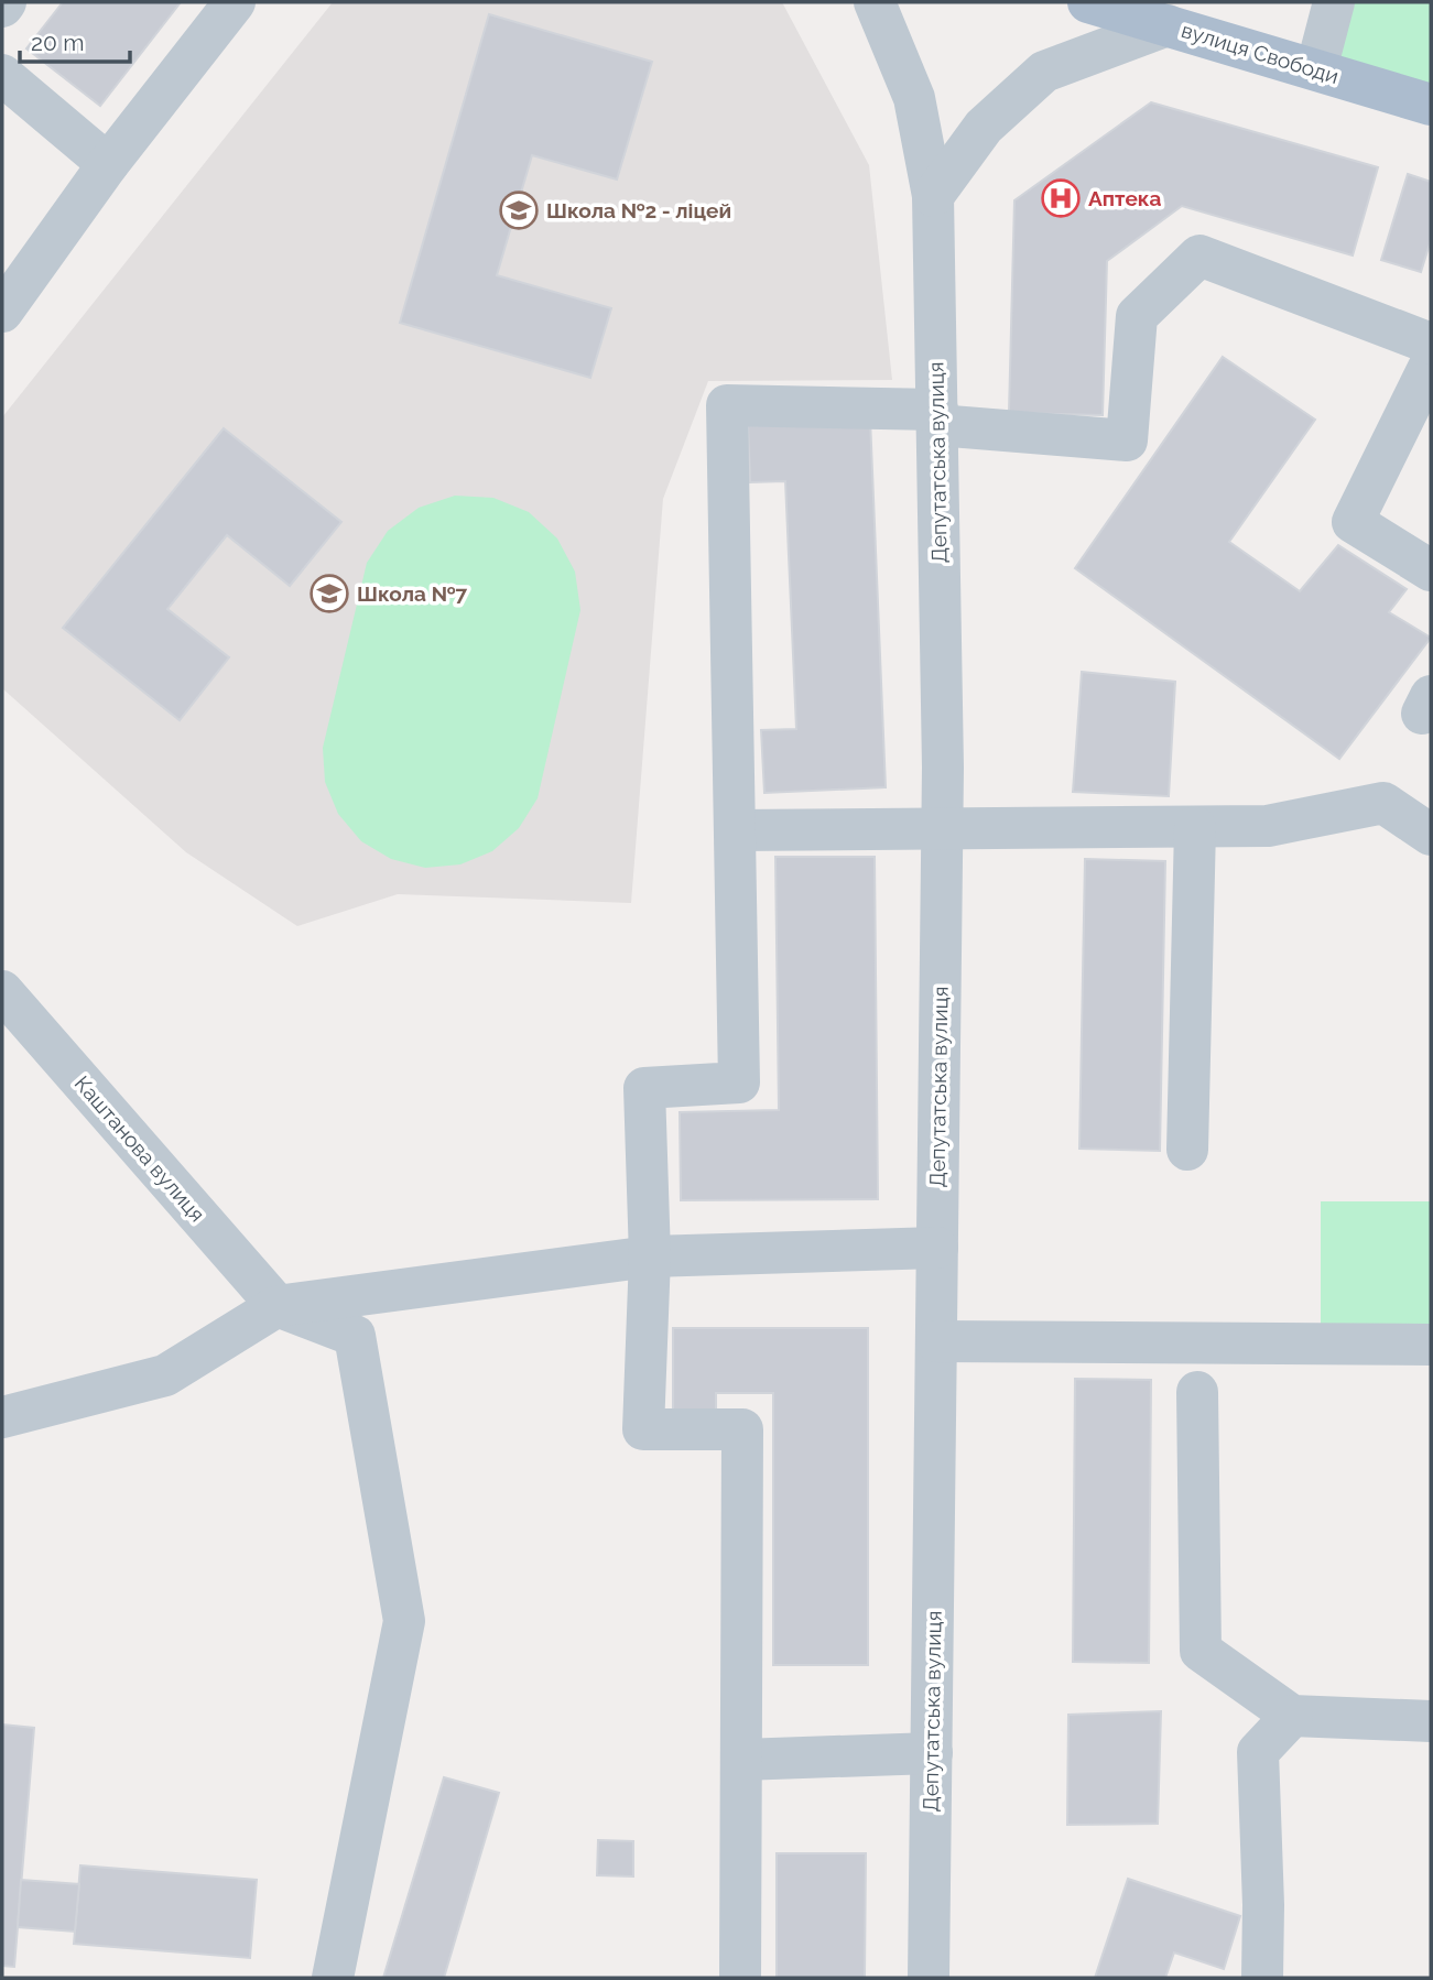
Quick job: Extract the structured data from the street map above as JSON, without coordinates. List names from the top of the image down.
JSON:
{
  "streets": {
    "main road": ["вулиця Свободи"],
    "street": ["Депутатська вулиця", "Каштанова вулиця"]
  },
  "places": {
    "hospital": ["Аптека"],
    "school or university": ["Школа №2 - ліцей", "Школа №7"]
  },
  "scale_bar": "20 m"
}
